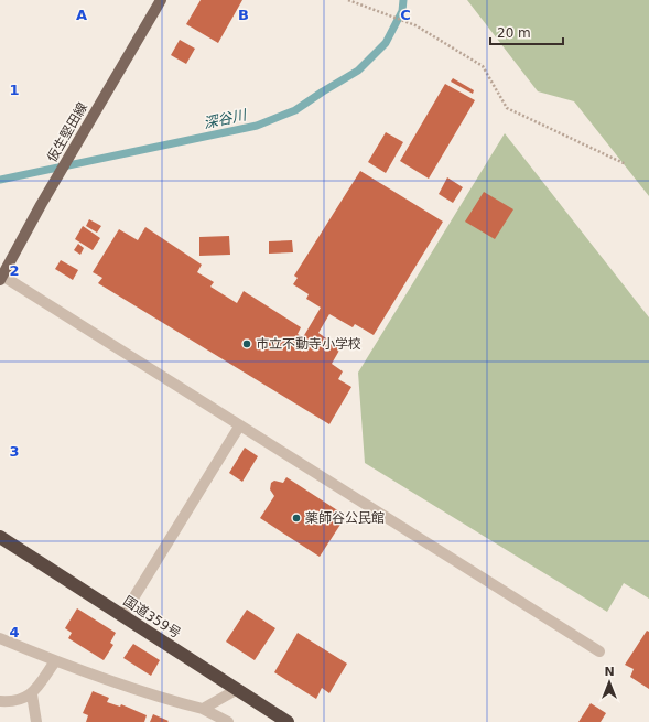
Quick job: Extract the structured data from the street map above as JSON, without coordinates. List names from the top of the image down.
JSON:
{
  "streets": {
    "highway": ["国道359号"],
    "main road": ["仮生堅田線"]
  },
  "water": ["深谷川"],
  "places": ["市立不動寺小学校", "薬師谷公民館"],
  "scale_bar": "20 m",
  "north": "top",
  "grid": {
    "columns": ["A", "B", "C"],
    "rows": [
      "1",
      "2",
      "3",
      "4"
    ]
  }
}
